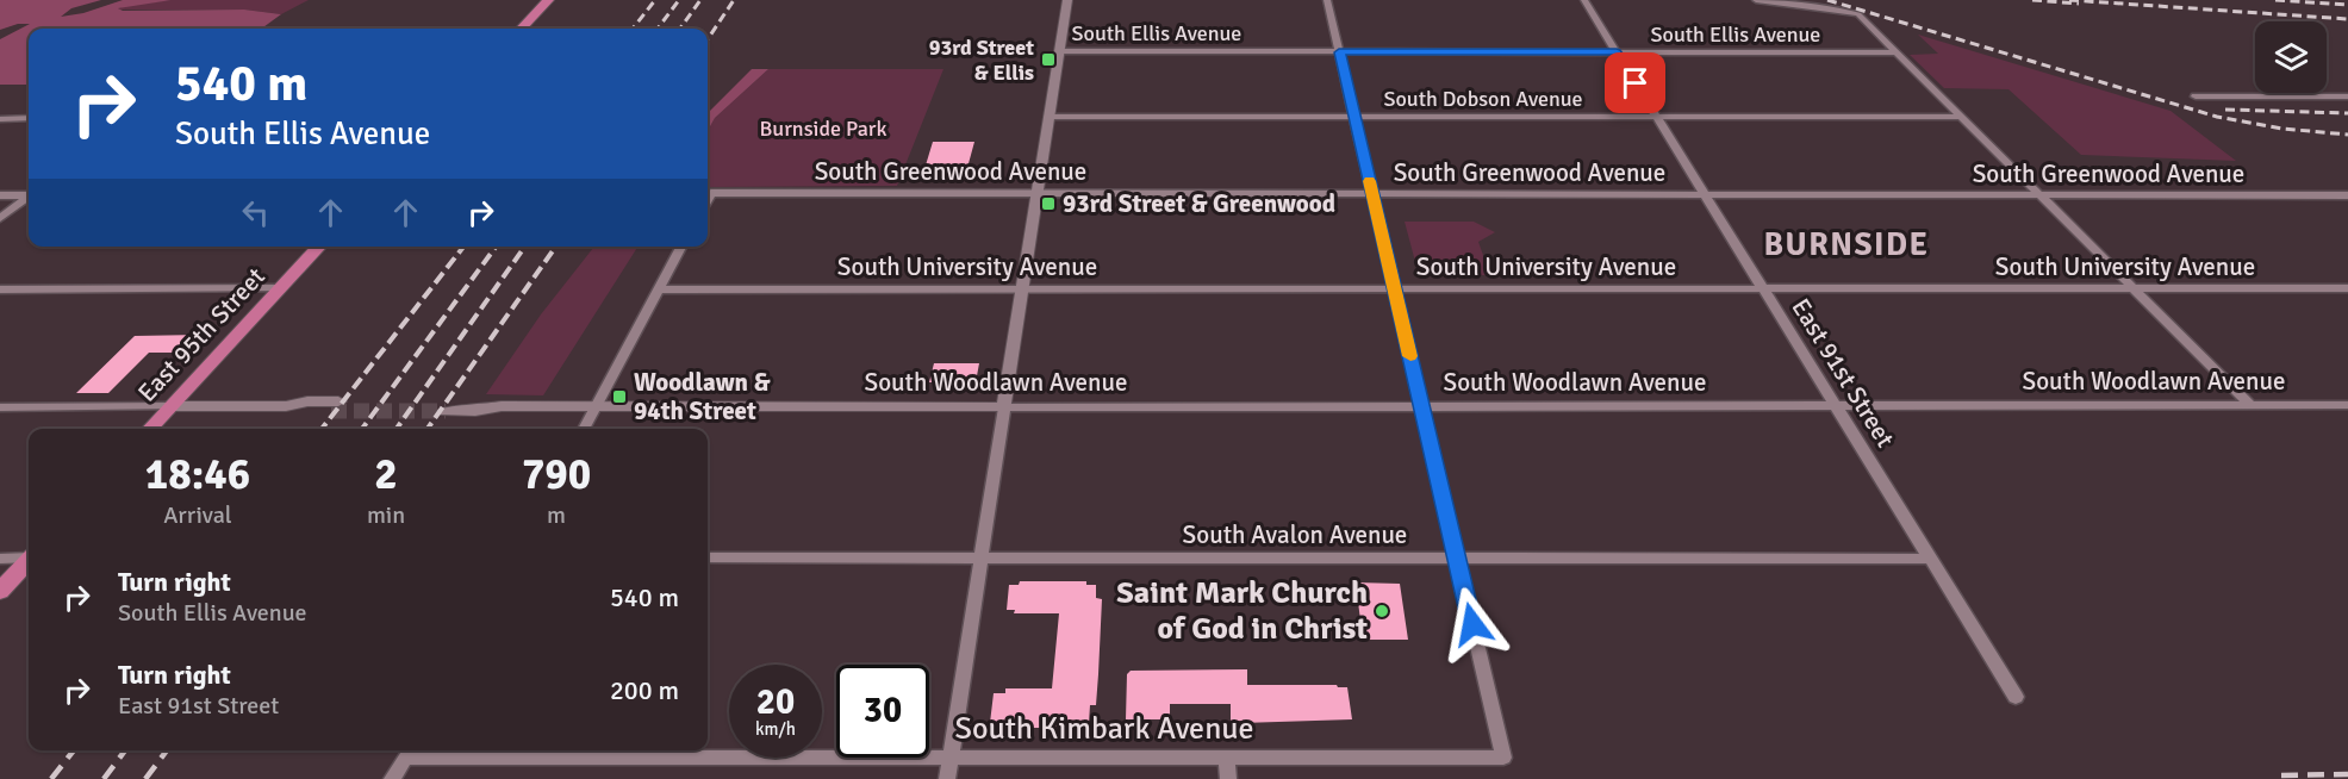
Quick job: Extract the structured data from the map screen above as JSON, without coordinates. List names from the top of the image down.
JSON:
{
  "streets": {
    "main road": ["East 95th Street"],
    "street": [
      "South Ellis Avenue",
      "South Dobson Avenue",
      "South Greenwood Avenue",
      "South University Avenue",
      "East 91st Street",
      "South Woodlawn Avenue",
      "South Avalon Avenue",
      "South Kimbark Avenue"
    ]
  },
  "crossings": [
    ["South Ellis Avenue", "East 91st Street"],
    ["South Dobson Avenue", "East 91st Street"],
    ["South Greenwood Avenue", "East 91st Street"],
    ["South University Avenue", "East 91st Street"],
    ["East 91st Street", "South Woodlawn Avenue"],
    ["East 91st Street", "South Avalon Avenue"],
    ["South Avalon Avenue", "South Kimbark Avenue"]
  ],
  "districts": ["BURNSIDE"],
  "parks": ["Burnside Park"],
  "places": {
    "transit": ["93rd Street & Ellis", "93rd Street & Greenwood", "Woodlawn & 94th Street"],
    "other": ["Saint Mark Church of God in Christ"]
  },
  "page": {
    "turn": ["540 m", "South Ellis Avenue"],
    "eta": [
      "18:46",
      "Arrival",
      "2",
      "min",
      "790",
      "m"
    ],
    "list": [
      {
        "name": "Turn right",
        "note": "South Ellis Avenue",
        "value": "540 m"
      },
      {
        "name": "Turn right",
        "note": "East 91st Street",
        "value": "200 m"
      }
    ],
    "speed": "20 km/h",
    "limit": "30"
  }
}
